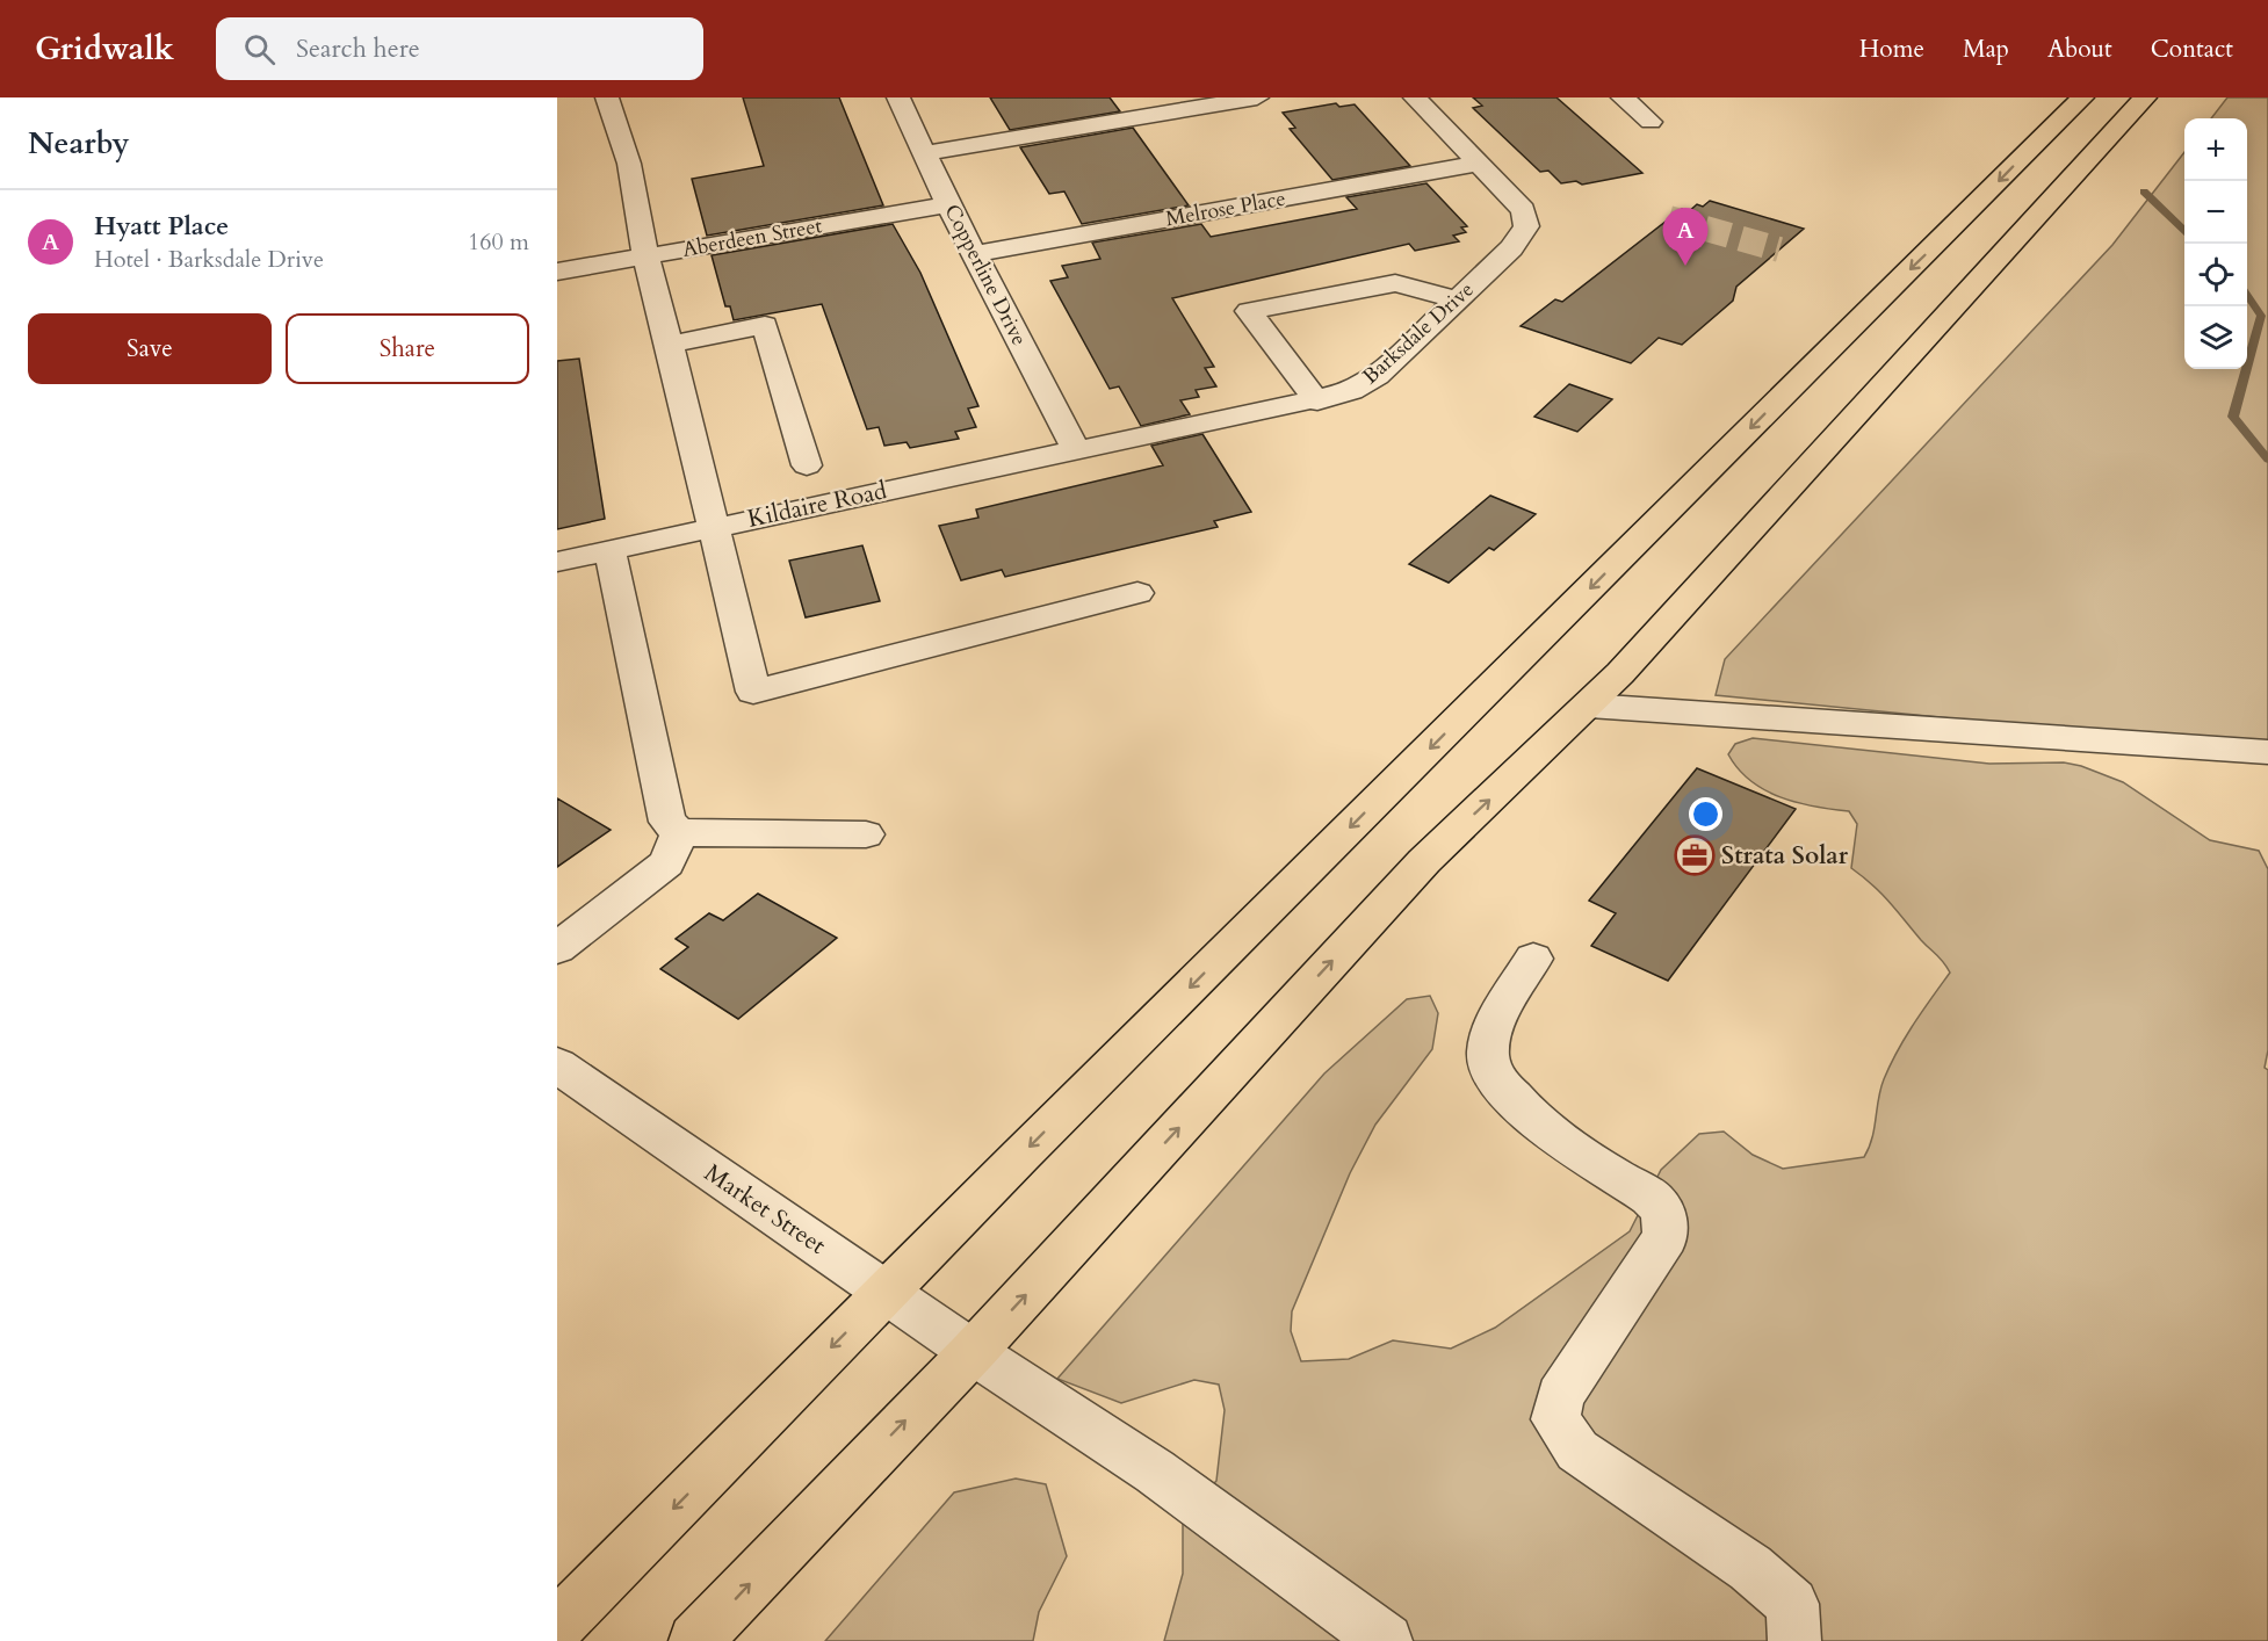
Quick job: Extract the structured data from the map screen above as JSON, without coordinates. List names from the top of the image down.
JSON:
{
  "streets": {
    "street": [
      "Melrose Place",
      "Aberdeen Street",
      "Copperline Drive",
      "Barksdale Drive",
      "Kildaire Road",
      "Market Street"
    ]
  },
  "crossings": [
    ["Melrose Place", "Copperline Drive"],
    ["Melrose Place", "Barksdale Drive"],
    ["Aberdeen Street", "Copperline Drive"],
    ["Copperline Drive", "Barksdale Drive"],
    ["Copperline Drive", "Kildaire Road"],
    ["Barksdale Drive", "Kildaire Road"]
  ],
  "places": {
    "office": ["Strata Solar"]
  },
  "page": {
    "header": "Gridwalk",
    "search": "Search here",
    "nav": [
      "Home",
      "Map",
      "About",
      "Contact"
    ],
    "heading": "Nearby",
    "map_buttons": ["+", "−"],
    "list": [
      {
        "mark": "A",
        "name": "Hyatt Place",
        "note": "Hotel · Barksdale Drive",
        "value": "160 m"
      }
    ],
    "pins": "A",
    "buttons": ["Save", "Share"]
  }
}
